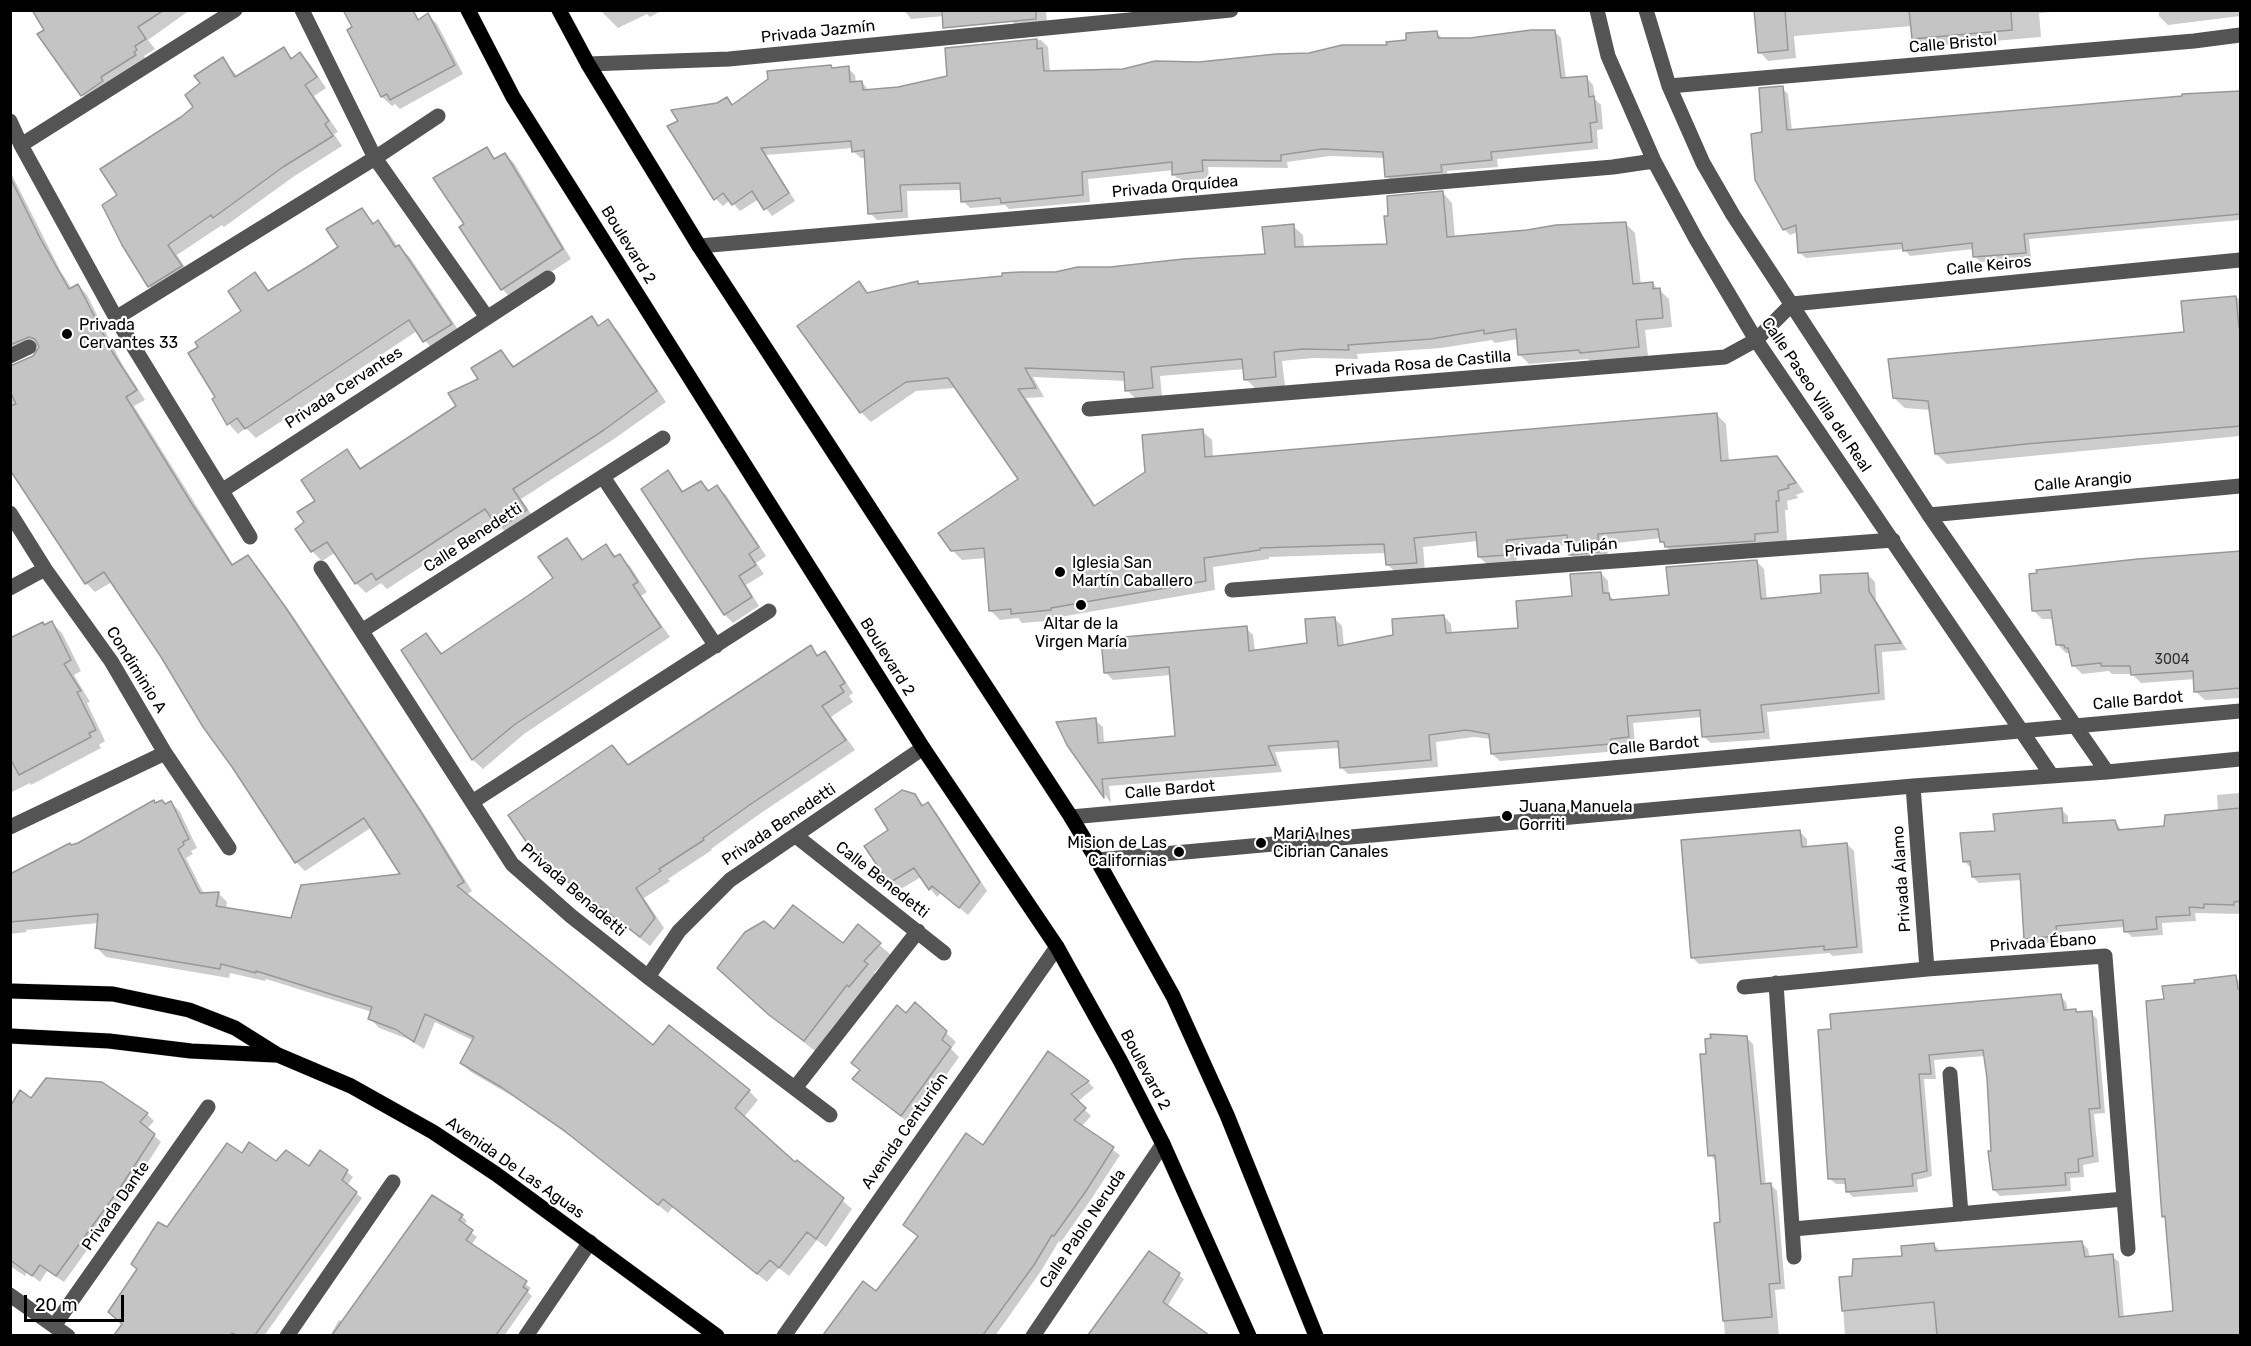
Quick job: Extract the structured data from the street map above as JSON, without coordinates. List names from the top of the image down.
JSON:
{
  "streets": {
    "main road": ["Boulevard 2", "Avenida De Las Aguas"],
    "street": [
      "Privada Jazmín",
      "Calle Bristol",
      "Privada Orquídea",
      "Calle Keiros",
      "Privada Rosa de Castilla",
      "Privada Cervantes",
      "Calle Paseo Villa del Real",
      "Calle Arangio",
      "Calle Benedetti",
      "Privada Tulipán",
      "Condiminio A",
      "Calle Bardot",
      "Privada Benedetti",
      "Privada Álamo",
      "Privada Benadetti",
      "Privada Ébano",
      "Avenida Centurión",
      "Privada Dante",
      "Calle Pablo Neruda"
    ]
  },
  "crossings": [
    ["Calle Bristol", "Calle Paseo Villa del Real"],
    ["Privada Orquídea", "Calle Paseo Villa del Real"],
    ["Boulevard 2", "Privada Benedetti"],
    ["Boulevard 2", "Avenida Centurión"],
    ["Boulevard 2", "Calle Pablo Neruda"],
    ["Calle Keiros", "Calle Paseo Villa del Real"],
    ["Privada Rosa de Castilla", "Calle Paseo Villa del Real"],
    ["Calle Paseo Villa del Real", "Calle Arangio"],
    ["Calle Paseo Villa del Real", "Privada Tulipán"],
    ["Calle Paseo Villa del Real", "Calle Bardot"],
    ["Calle Benedetti", "Privada Benedetti"],
    ["Calle Benedetti", "Privada Benadetti"],
    ["Privada Benedetti", "Privada Benadetti"],
    ["Privada Álamo", "Privada Ébano"]
  ],
  "places": [
    "Privada Cervantes 33",
    "Iglesia San Martín Caballero",
    "Altar de la Virgen María",
    "Juana Manuela Gorriti",
    "MariA Ines Cibrian Canales",
    "Mision de Las Californias"
  ],
  "house_numbers": ["3004"],
  "scale_bar": "20 m"
}
